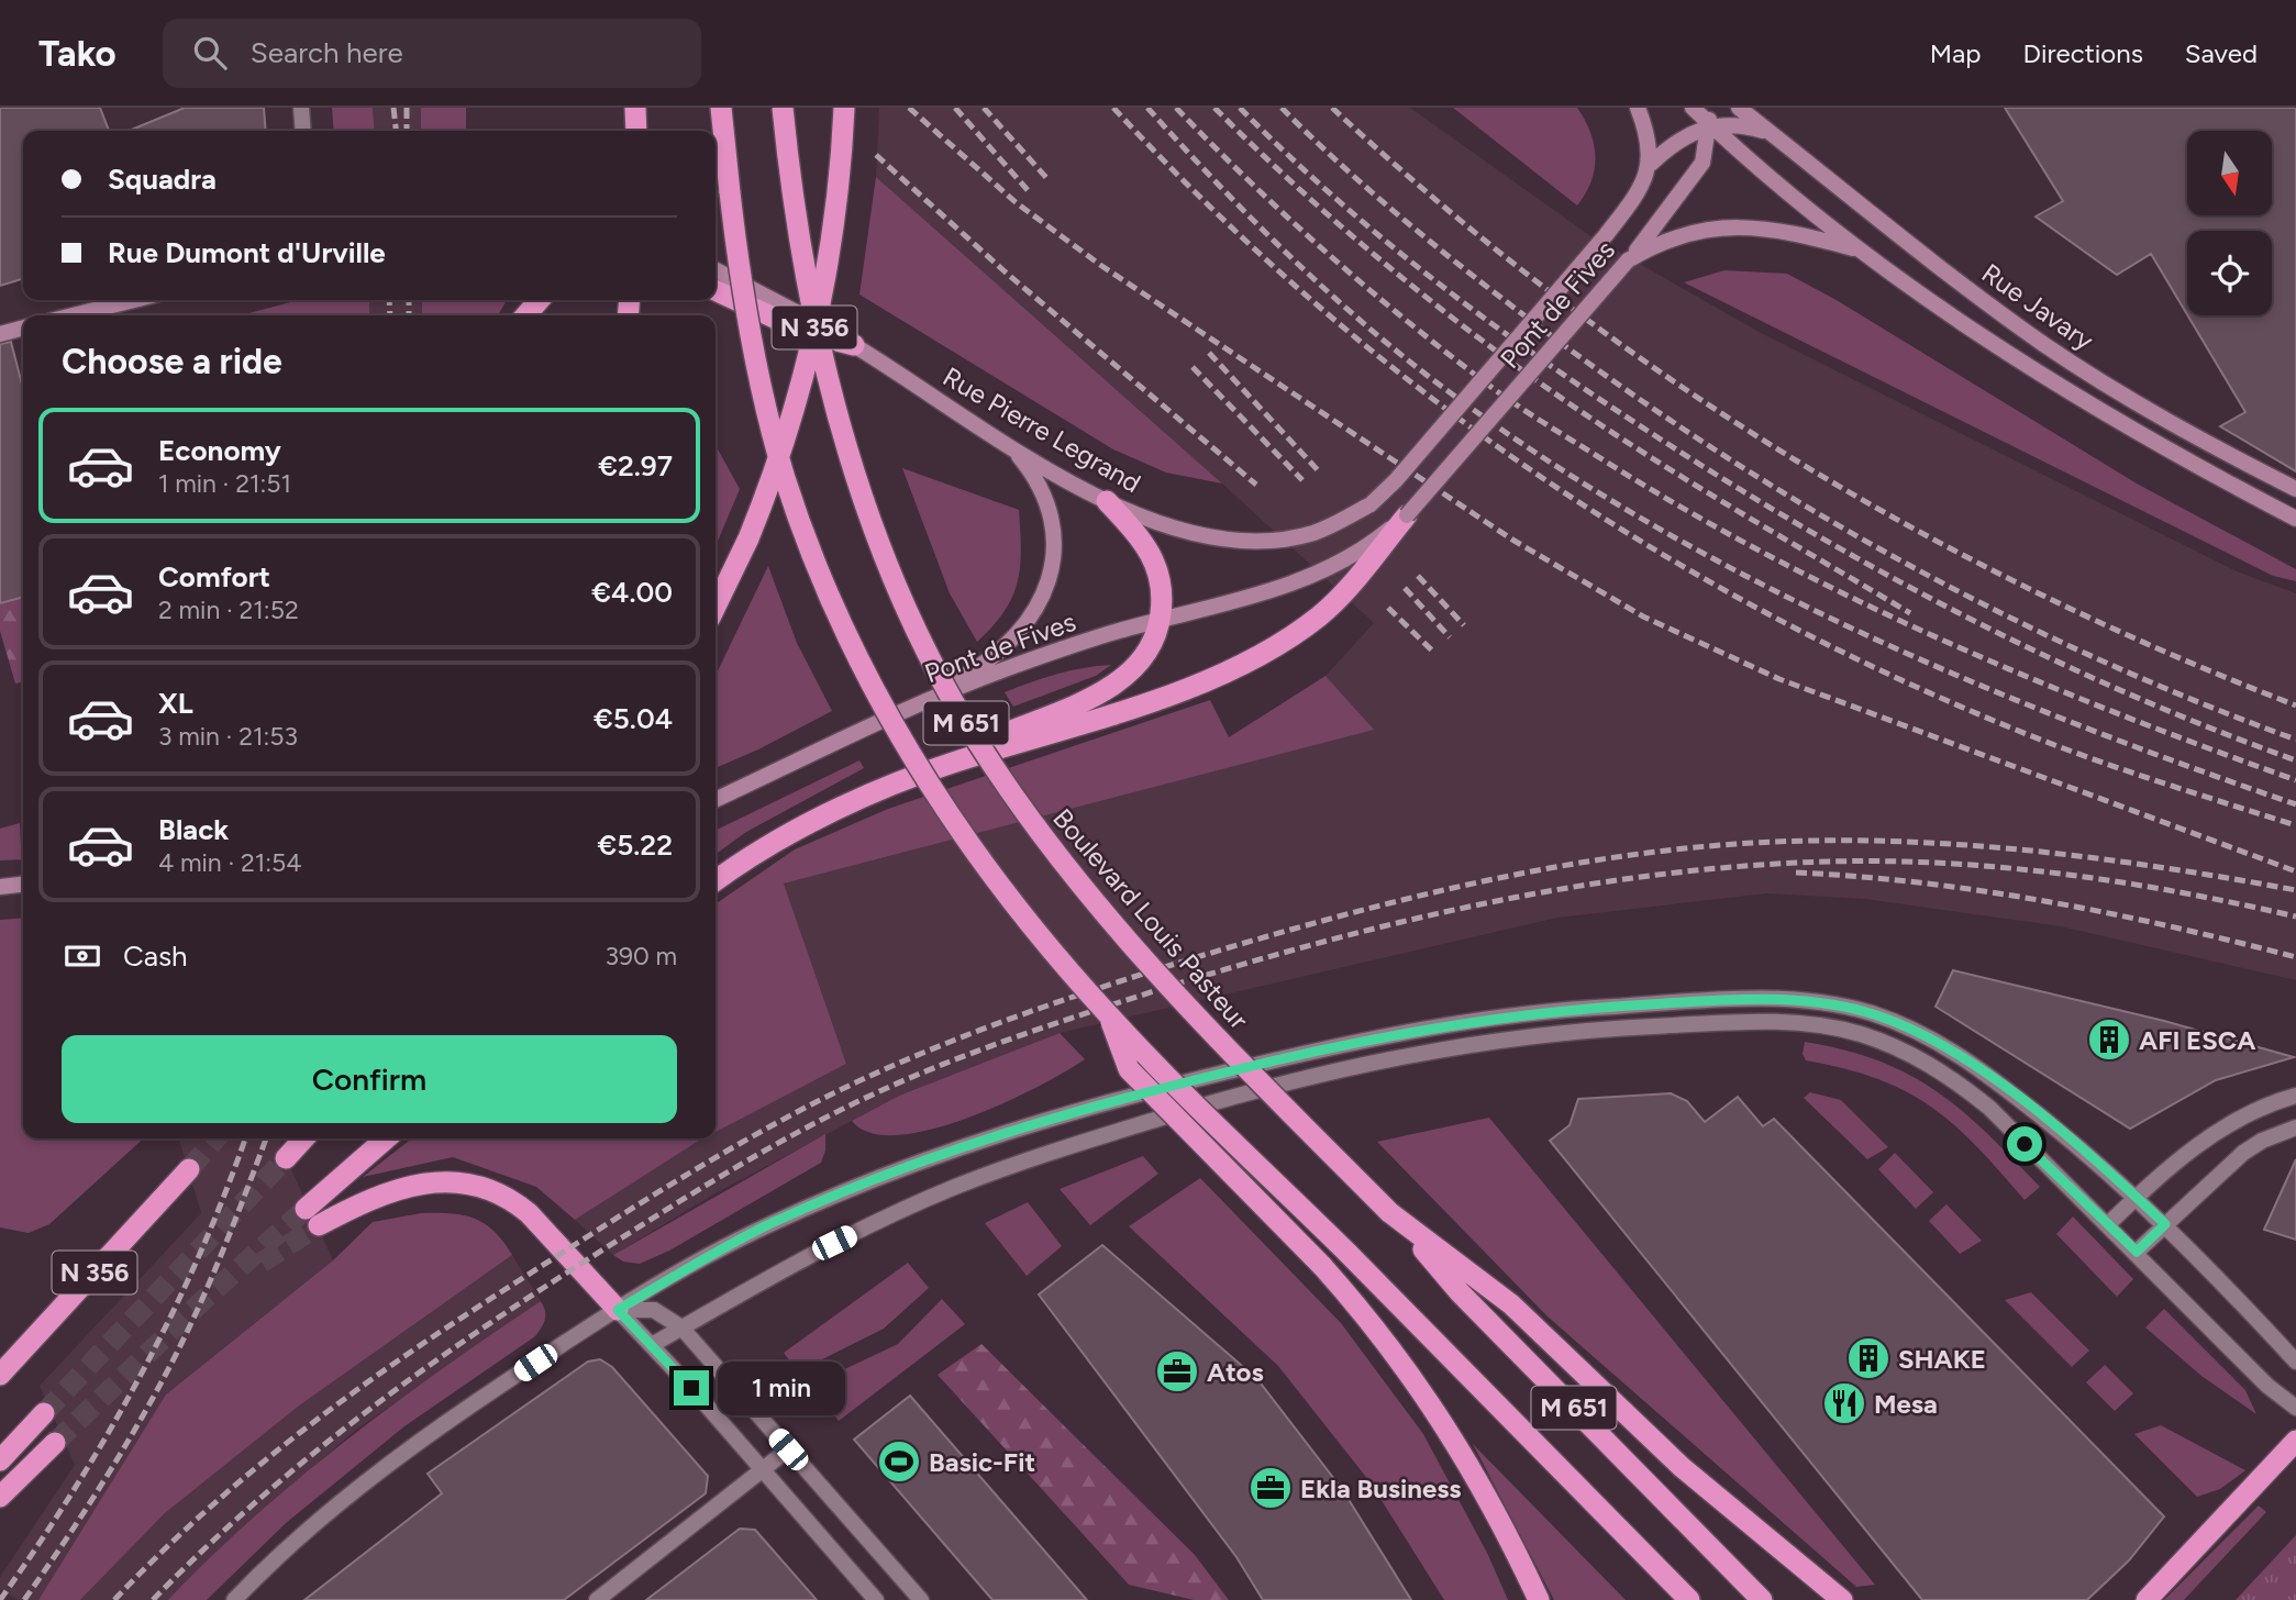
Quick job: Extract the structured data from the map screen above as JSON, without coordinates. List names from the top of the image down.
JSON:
{
  "streets": {
    "highway": ["N 356", "M 651", "Boulevard Louis Pasteur"],
    "main road": ["Pont de Fives", "Rue Javary", "Rue Pierre Legrand"]
  },
  "crossings": [
    ["Pont de Fives", "Rue Javary"],
    ["Pont de Fives", "Rue Pierre Legrand"]
  ],
  "places": {
    "building": ["AFI ESCA", "SHAKE"],
    "office": ["Atos", "Ekla Business"],
    "restaurant": ["Mesa"],
    "sports": ["Basic-Fit"]
  },
  "north": "bottom",
  "page": {
    "header": "Tako",
    "search": "Search here",
    "nav": ["Map", "Directions", "Saved"],
    "banner": ["Squadra", "Rue Dumont d'Urville"],
    "heading": "Choose a ride",
    "list": [
      {
        "name": "Economy",
        "note": "1 min · 21:51",
        "value": "€2.97"
      },
      {
        "name": "Comfort",
        "note": "2 min · 21:52",
        "value": "€4.00"
      },
      {
        "name": "XL",
        "note": "3 min · 21:53",
        "value": "€5.04"
      },
      {
        "name": "Black",
        "note": "4 min · 21:54",
        "value": "€5.22"
      }
    ],
    "pay": ["Cash", "390 m"],
    "buttons": "Confirm",
    "bubble": "1 min"
  }
}
